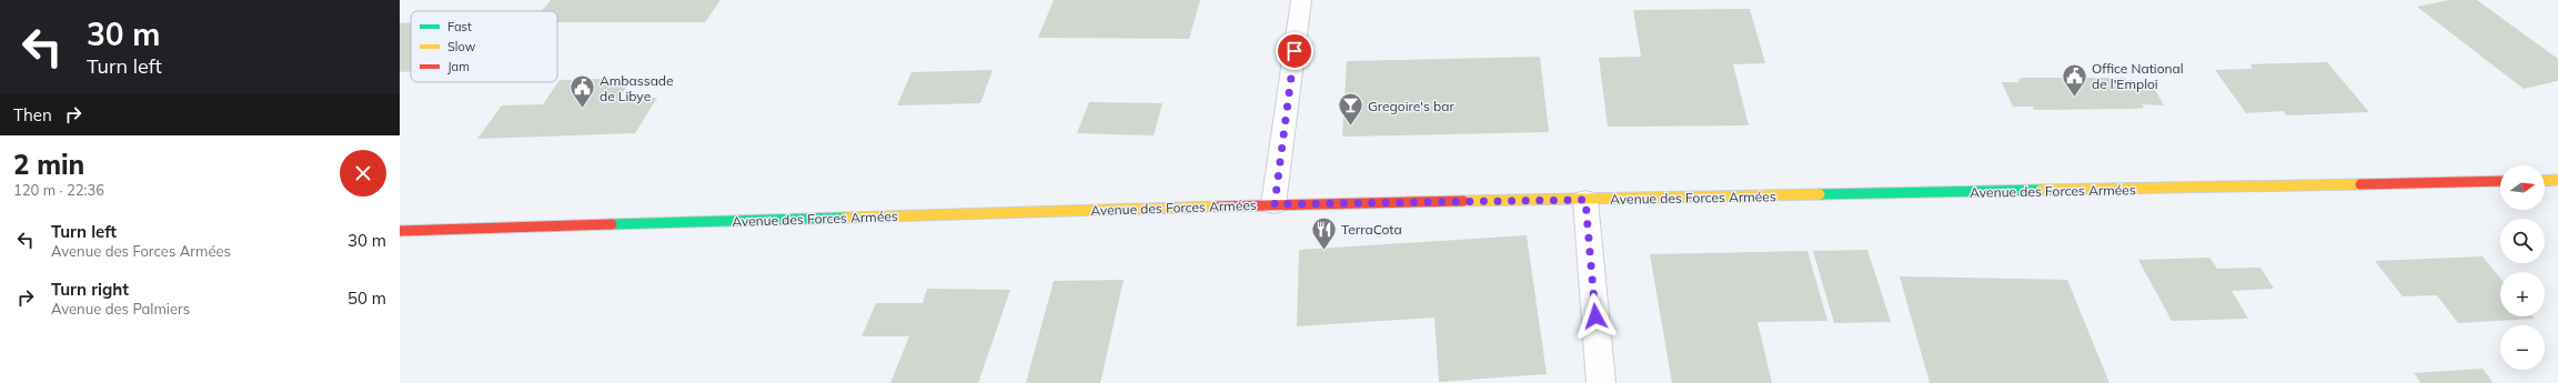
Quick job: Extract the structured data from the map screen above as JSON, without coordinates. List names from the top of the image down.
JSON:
{
  "streets": {
    "street": ["Avenue des Forces Armées"]
  },
  "places": {
    "public building": ["Office National de l'Emploi", "Ambassade de Libye"],
    "bar": ["Gregoire's bar"],
    "restaurant": ["TerraCota"]
  },
  "legend": ["Fast", "Slow", "Jam"],
  "north": "right",
  "page": {
    "turn": ["30 m", "Turn left"],
    "then": "Then",
    "heading": ["2 min", "120 m · 22:36"],
    "map_buttons": ["+", "−"],
    "list": [
      {
        "name": "Turn left",
        "note": "Avenue des Forces Armées",
        "value": "30 m"
      },
      {
        "name": "Turn right",
        "note": "Avenue des Palmiers",
        "value": "50 m"
      }
    ]
  }
}
